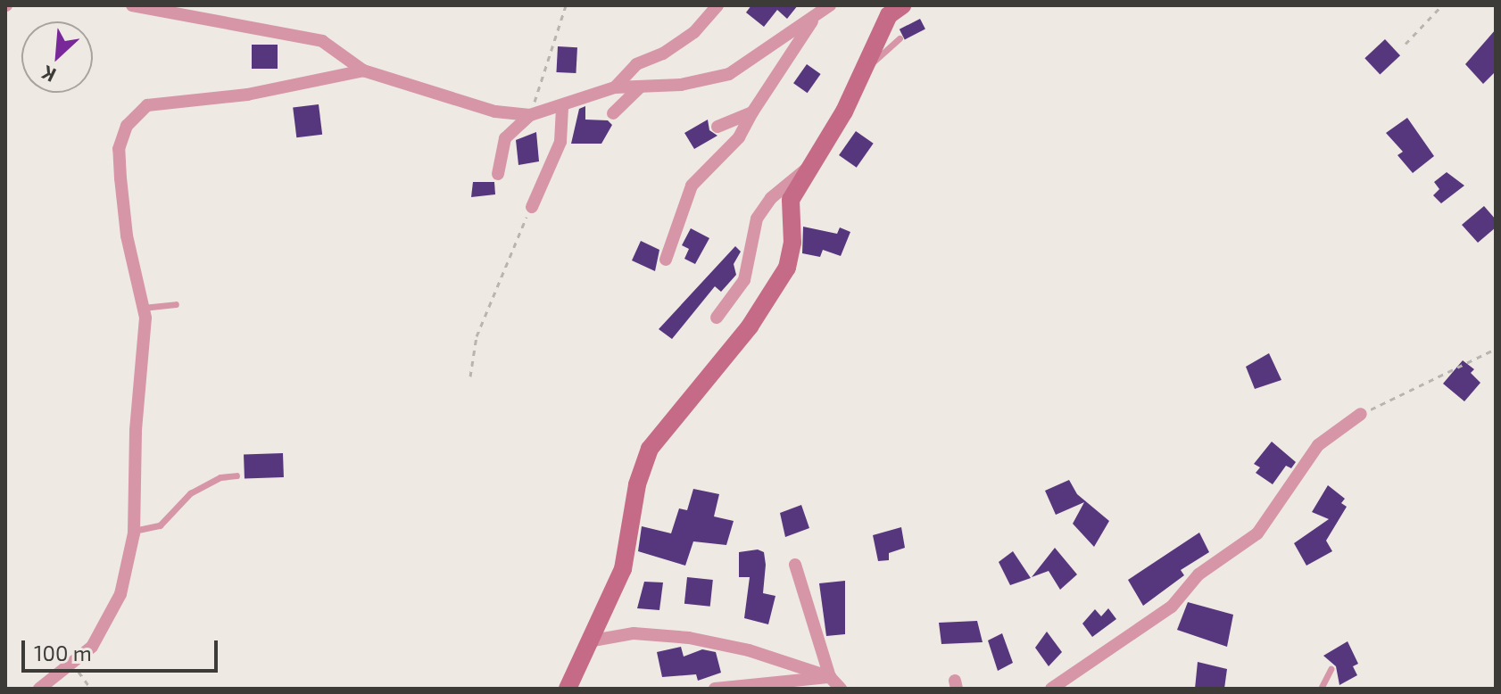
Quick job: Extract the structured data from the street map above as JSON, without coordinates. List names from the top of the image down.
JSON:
{
  "scale_bar": "100 m",
  "north": "bottom left"
}
